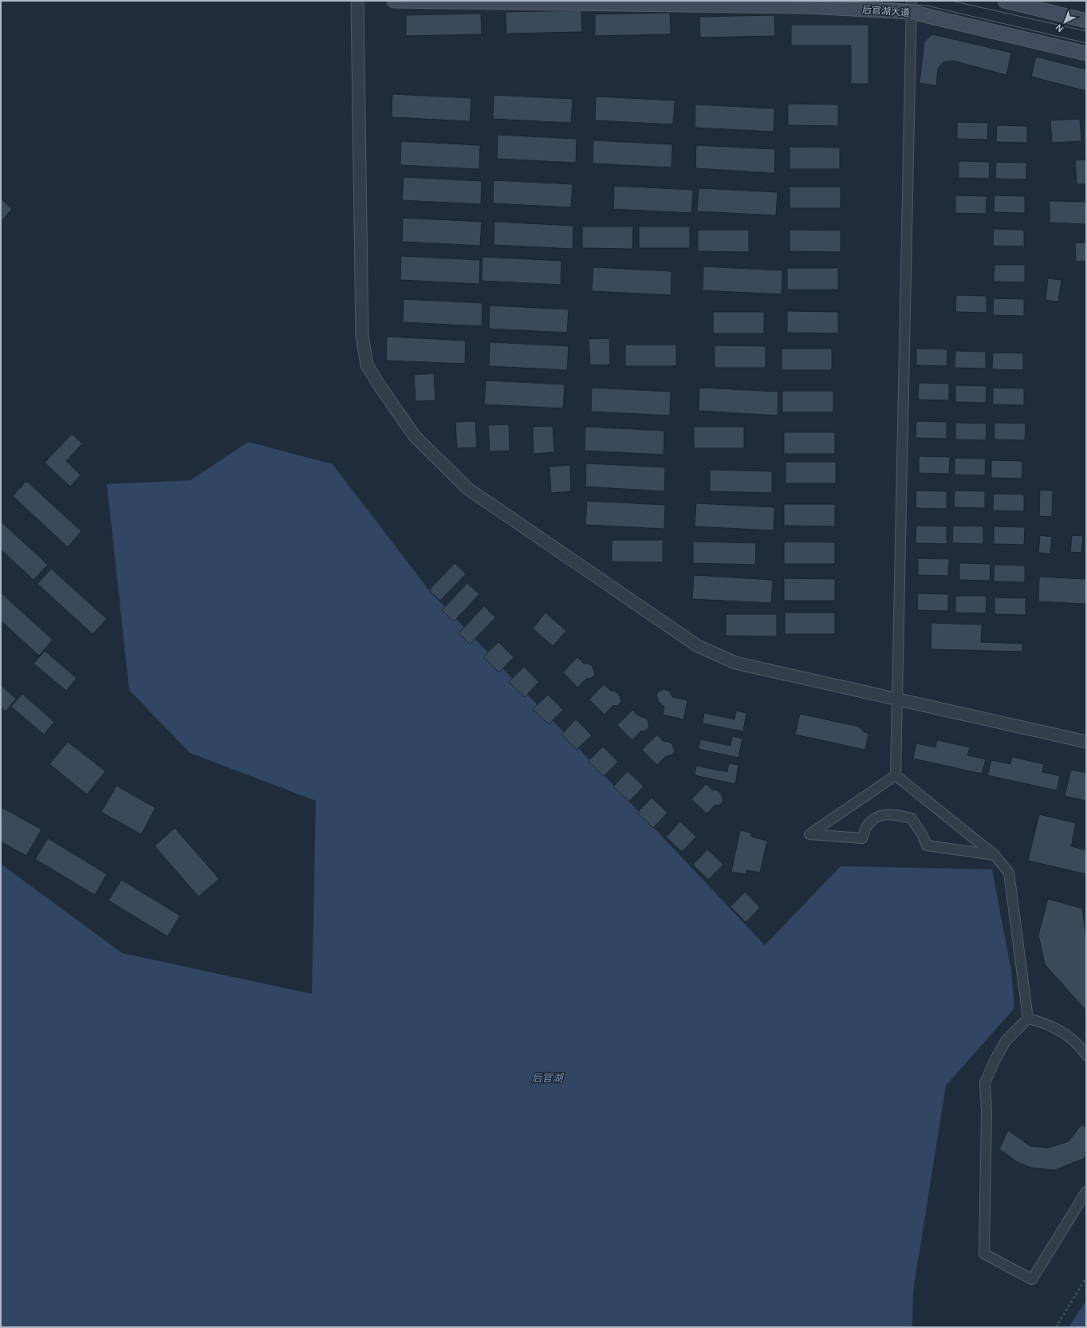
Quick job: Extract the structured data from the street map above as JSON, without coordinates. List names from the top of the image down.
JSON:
{
  "streets": {
    "main road": ["后官湖大道"]
  },
  "water": ["后官湖"],
  "north": "bottom left"
}
